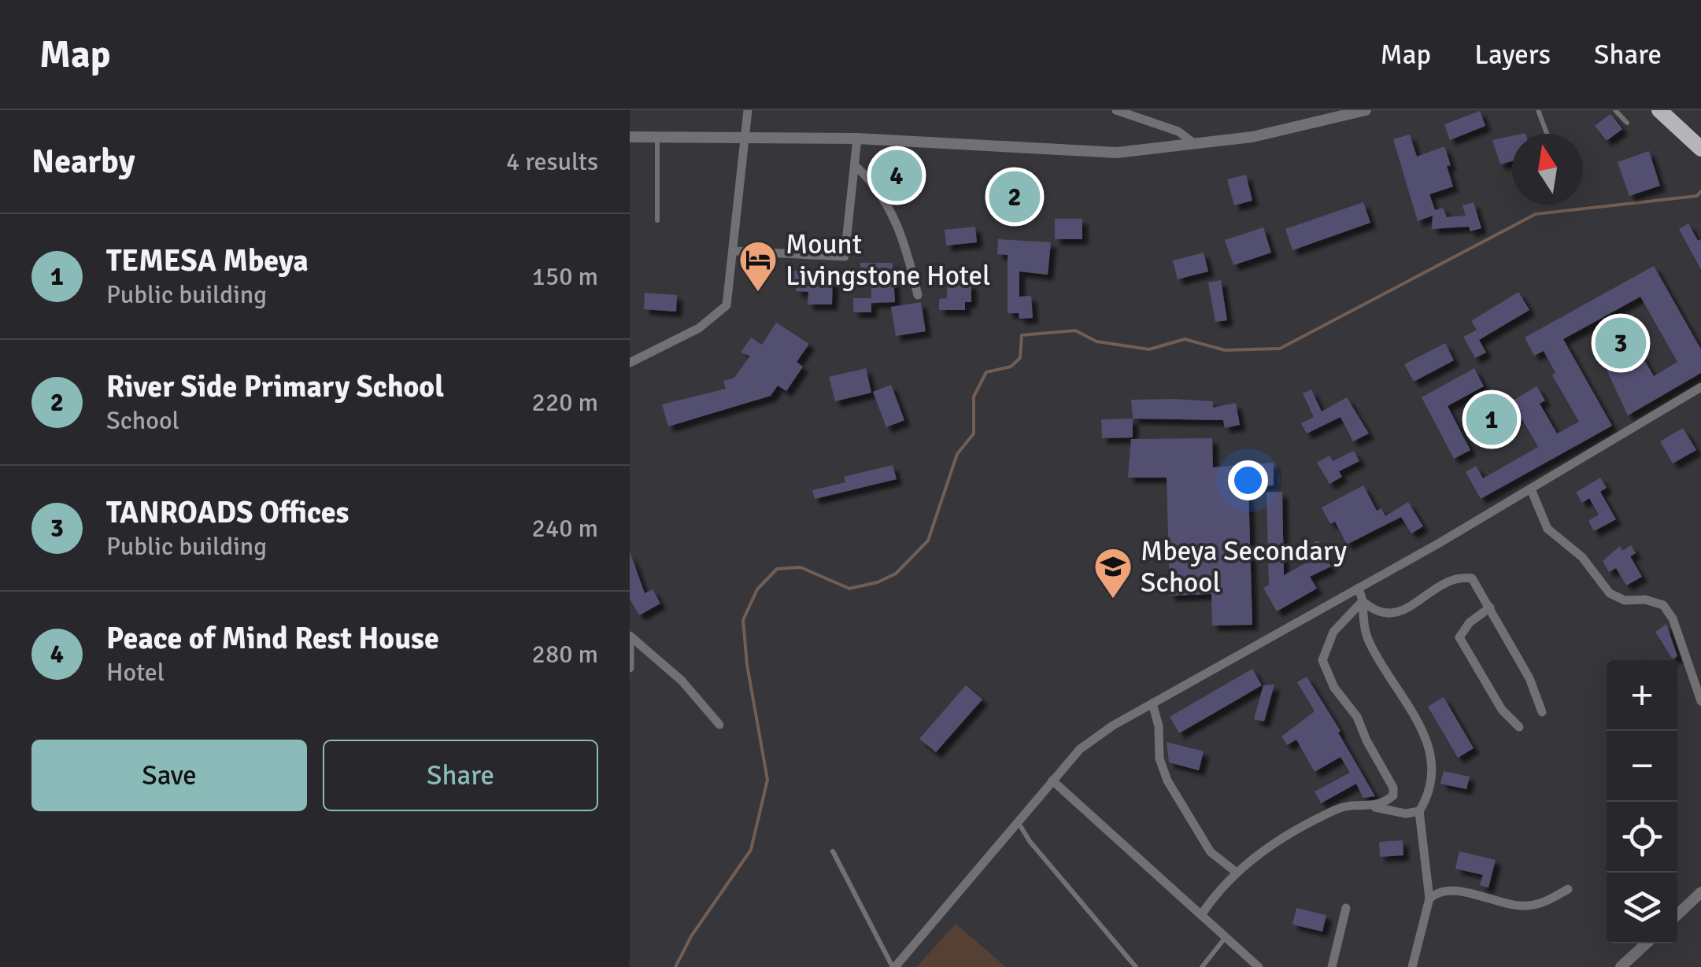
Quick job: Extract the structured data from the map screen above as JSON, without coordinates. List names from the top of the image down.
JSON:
{
  "places": {
    "hotel": ["Mount Livingstone Hotel"],
    "school or university": ["Mbeya Secondary School"]
  },
  "north": "top",
  "page": {
    "header": "Map",
    "nav": ["Map", "Layers", "Share"],
    "heading": ["Nearby", "4 results"],
    "pins": [
      "4",
      "2",
      "3",
      "1"
    ],
    "list": [
      {
        "mark": "1",
        "name": "TEMESA Mbeya",
        "note": "Public building",
        "value": "150 m"
      },
      {
        "mark": "2",
        "name": "River Side Primary School",
        "note": "School",
        "value": "220 m"
      },
      {
        "mark": "3",
        "name": "TANROADS Offices",
        "note": "Public building",
        "value": "240 m"
      },
      {
        "mark": "4",
        "name": "Peace of Mind Rest House",
        "note": "Hotel",
        "value": "280 m"
      }
    ],
    "map_buttons": ["+", "−"],
    "buttons": ["Save", "Share"]
  }
}
